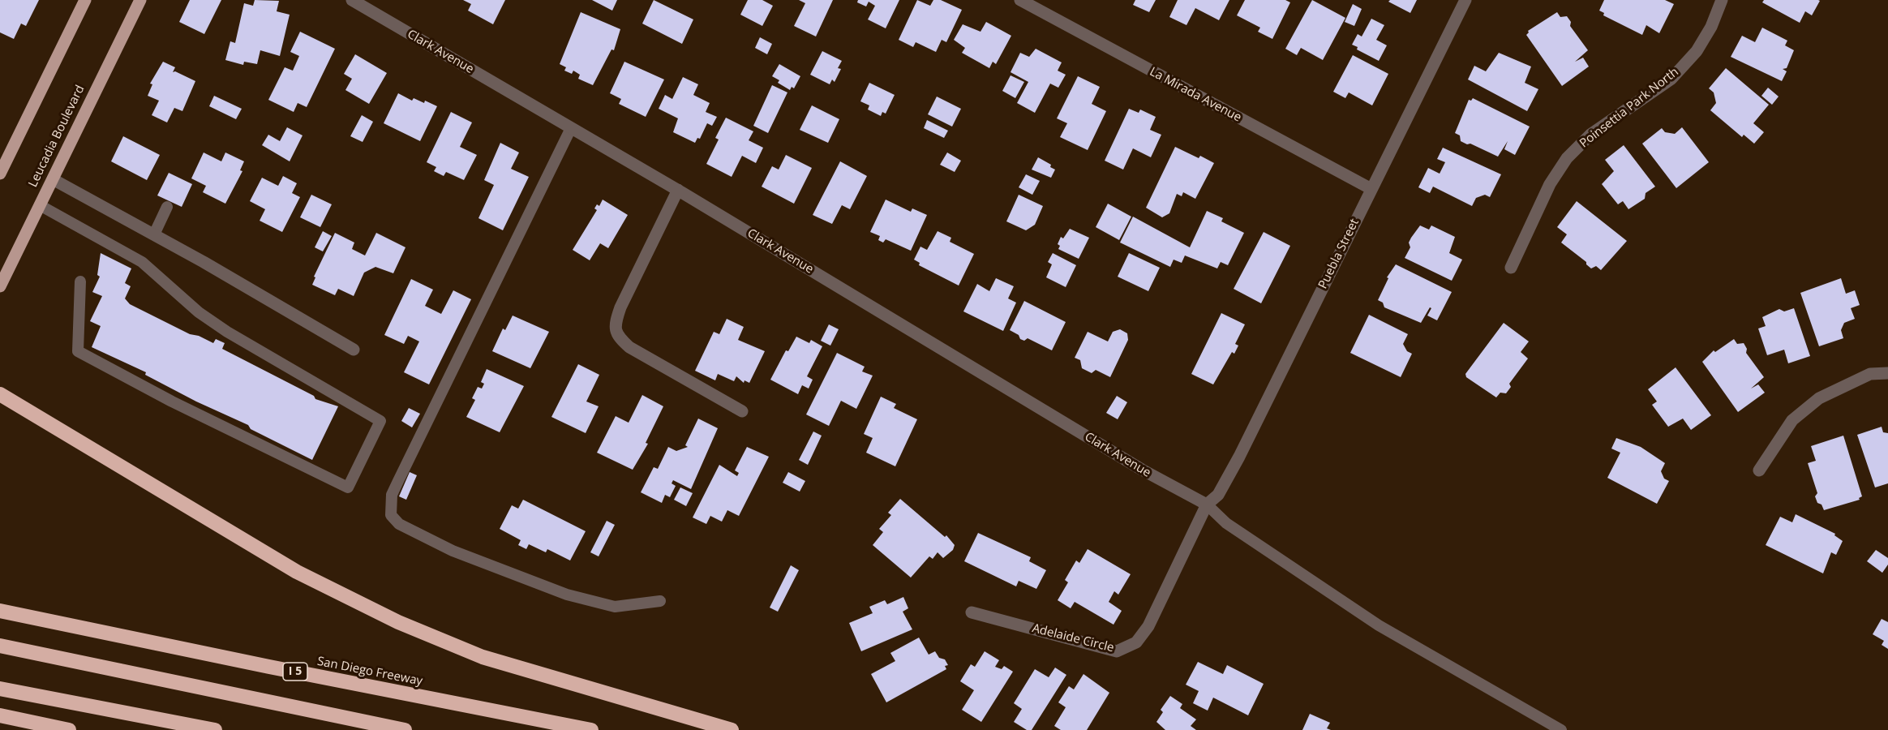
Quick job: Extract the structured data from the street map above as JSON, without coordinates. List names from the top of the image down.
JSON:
{
  "streets": {
    "highway": ["I 5", "San Diego Freeway"],
    "main road": ["Leucadia Boulevard"],
    "street": [
      "Clark Avenue",
      "La Mirada Avenue",
      "Poinsettia Park North",
      "Puebla Street",
      "Adelaide Circle"
    ]
  },
  "crossings": [
    ["Clark Avenue", "Puebla Street"],
    ["Clark Avenue", "Adelaide Circle"],
    ["La Mirada Avenue", "Puebla Street"],
    ["Puebla Street", "Adelaide Circle"]
  ]
}
